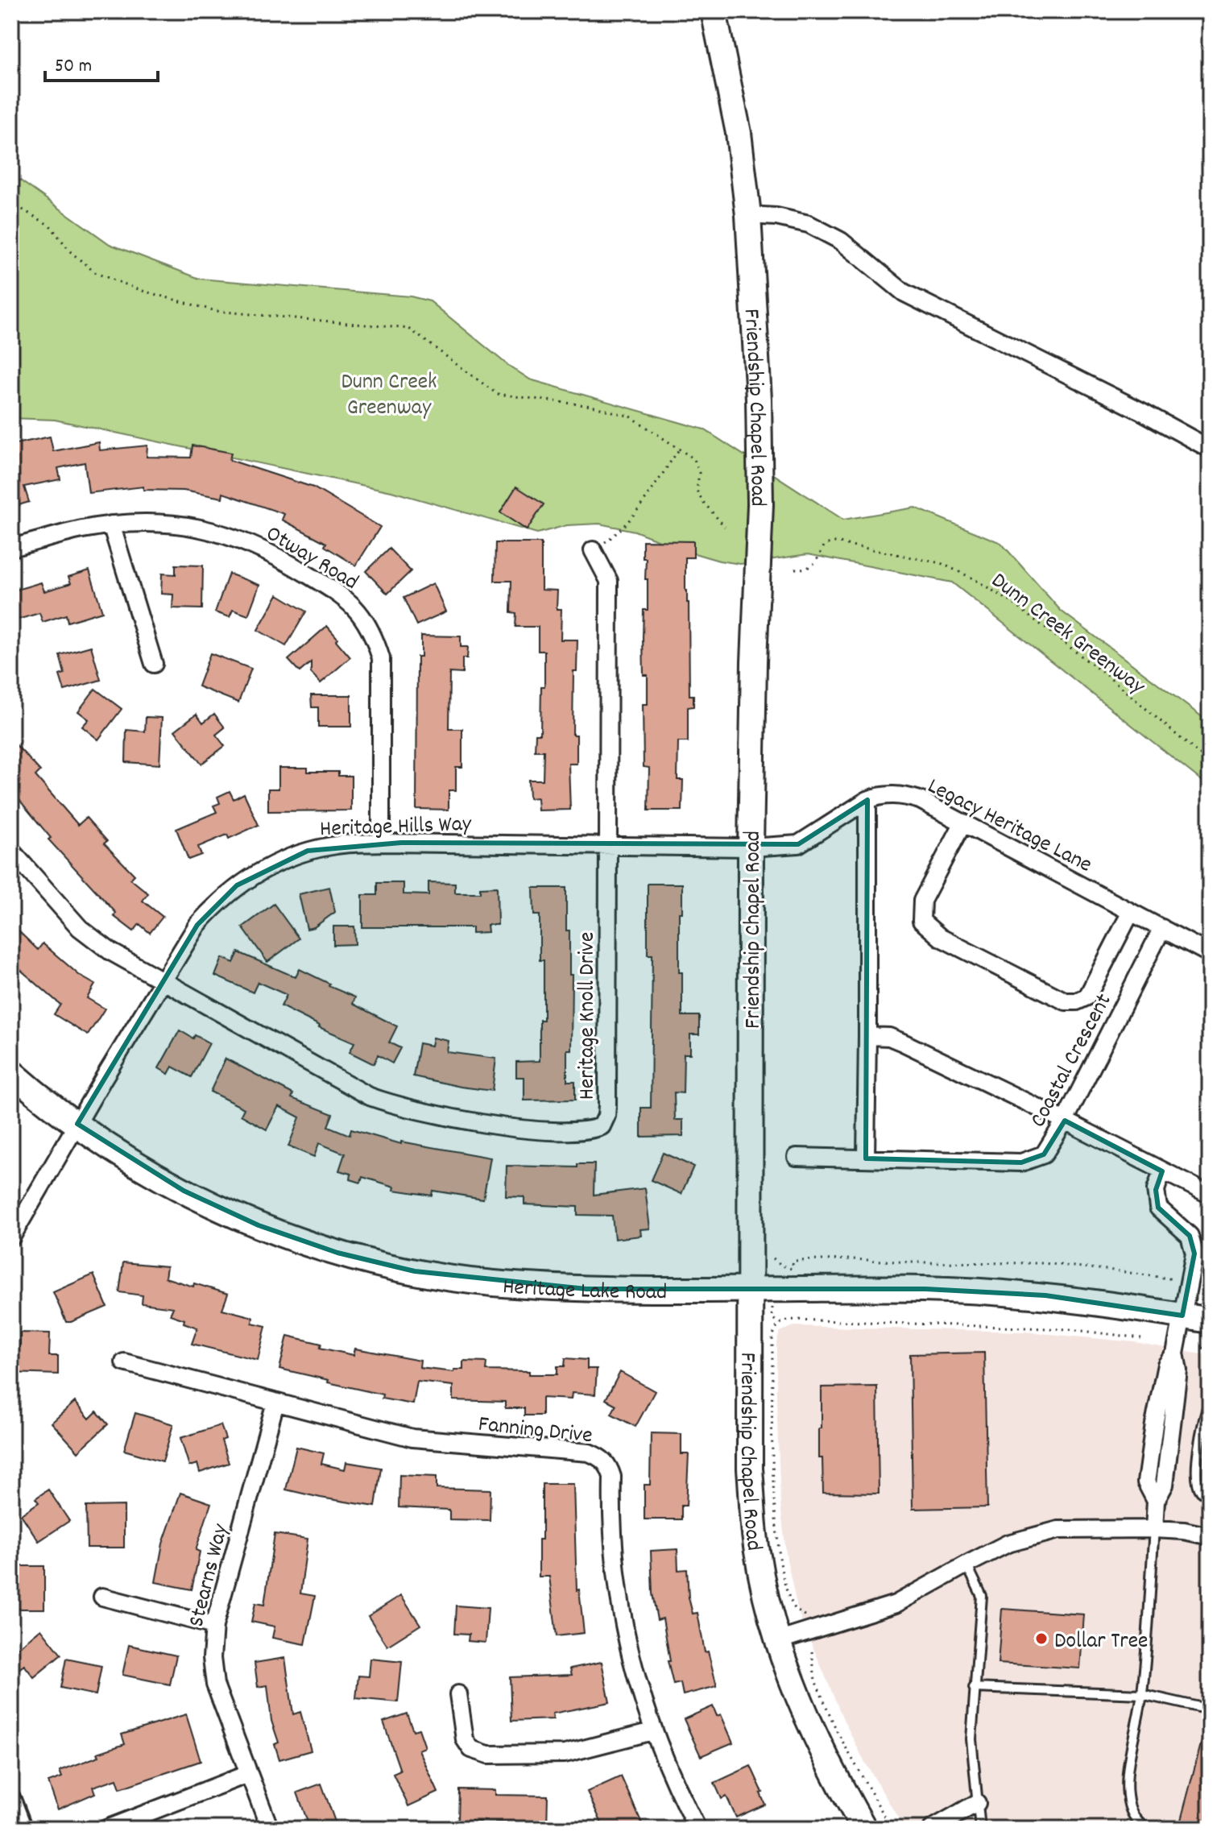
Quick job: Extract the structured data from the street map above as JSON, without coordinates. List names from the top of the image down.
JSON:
{
  "streets": {
    "street": [
      "Friendship Chapel Road",
      "Otway Road",
      "Legacy Heritage Lane",
      "Heritage Hills Way",
      "Heritage Knoll Drive",
      "Coastal Crescent",
      "Heritage Lake Road",
      "Fanning Drive",
      "Stearns Way"
    ],
    "path": ["Dunn Creek Greenway"]
  },
  "crossings": [
    ["Friendship Chapel Road", "Legacy Heritage Lane"],
    ["Friendship Chapel Road", "Heritage Hills Way"],
    ["Friendship Chapel Road", "Heritage Lake Road"],
    ["Otway Road", "Heritage Hills Way"],
    ["Legacy Heritage Lane", "Heritage Hills Way"],
    ["Legacy Heritage Lane", "Coastal Crescent"],
    ["Heritage Hills Way", "Heritage Knoll Drive"],
    ["Heritage Hills Way", "Heritage Lake Road"],
    ["Fanning Drive", "Stearns Way"]
  ],
  "parks": ["Dunn Creek Greenway"],
  "places": ["Dollar Tree"],
  "scale_bar": "50 m"
}
